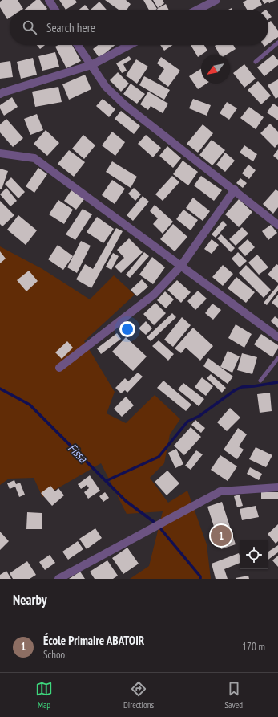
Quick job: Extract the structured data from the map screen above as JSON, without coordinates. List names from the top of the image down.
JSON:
{
  "water": ["Fissa"],
  "north": "bottom left",
  "page": {
    "search": "Search here",
    "pins": "1",
    "heading": "Nearby",
    "list": [
      {
        "mark": "1",
        "name": "École Primaire ABATOIR",
        "note": "School",
        "value": "170 m"
      }
    ],
    "nav": ["Map", "Directions", "Saved"]
  }
}
